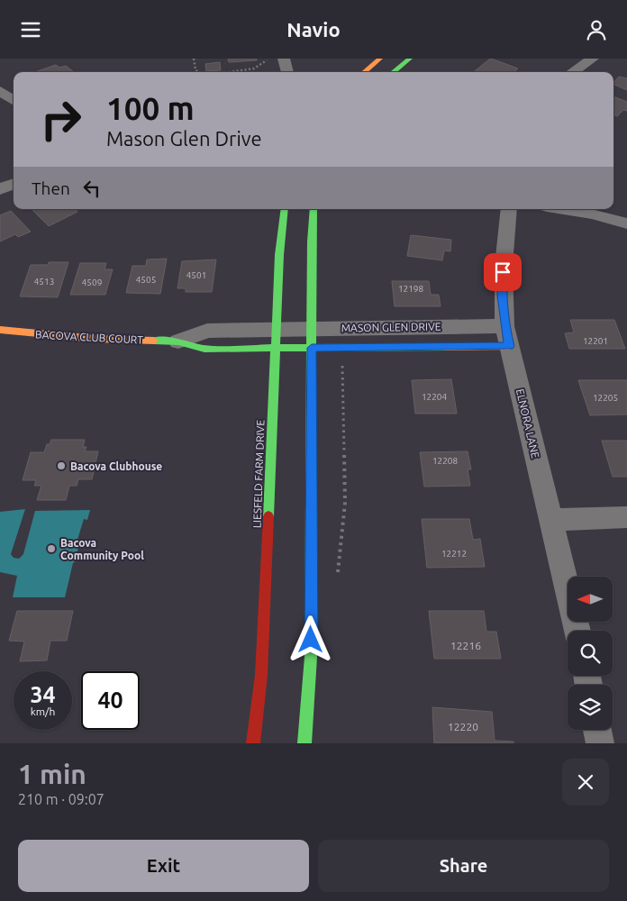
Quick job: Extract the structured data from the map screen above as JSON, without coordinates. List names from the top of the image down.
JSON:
{
  "streets": {
    "street": [
      "MASON GLEN DRIVE",
      "BACOVA CLUB COURT",
      "ELNORA LANE",
      "LIESFELD FARM DRIVE"
    ]
  },
  "crossings": [
    ["MASON GLEN DRIVE", "BACOVA CLUB COURT"],
    ["MASON GLEN DRIVE", "ELNORA LANE"],
    ["MASON GLEN DRIVE", "LIESFELD FARM DRIVE"],
    ["BACOVA CLUB COURT", "LIESFELD FARM DRIVE"]
  ],
  "places": ["Bacova Clubhouse", "Bacova Community Pool"],
  "house_numbers": [
    "4501",
    "4505",
    "4513",
    "4509",
    "12198",
    "12201",
    "12204",
    "12205",
    "12208",
    "12212",
    "12216",
    "12220"
  ],
  "north": "left",
  "page": {
    "header": "Navio",
    "turn": ["100 m", "Mason Glen Drive"],
    "then": "Then",
    "speed": "34 km/h",
    "limit": "40",
    "heading": ["1 min", "210 m · 09:07"],
    "buttons": ["Exit", "Share"]
  }
}
